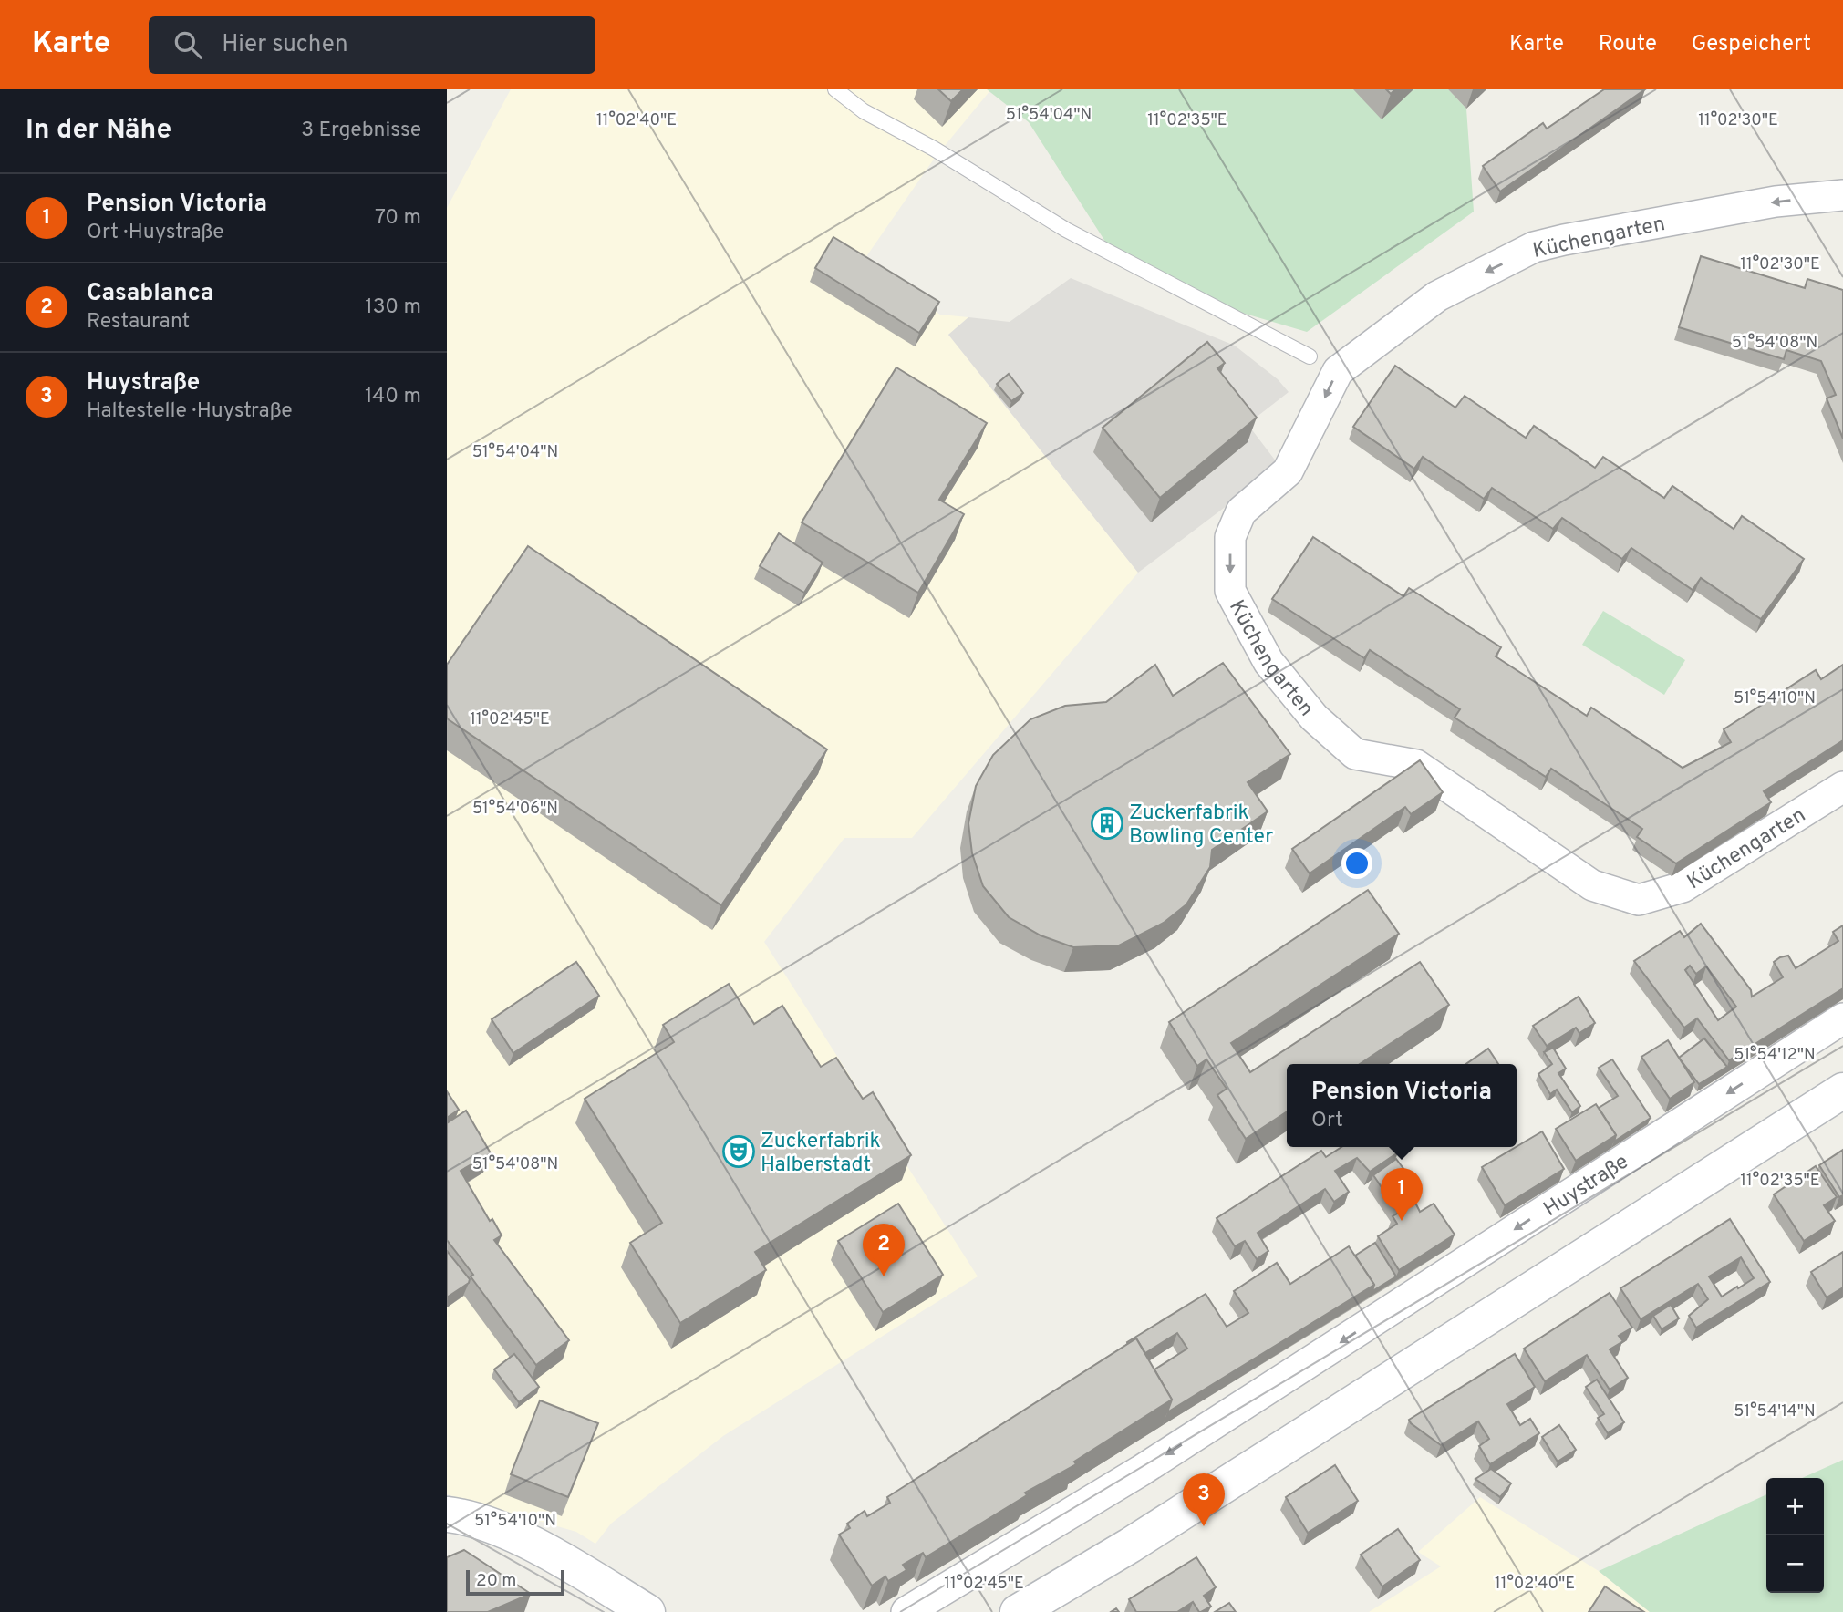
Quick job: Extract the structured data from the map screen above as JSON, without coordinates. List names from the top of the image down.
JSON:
{
  "streets": {
    "street": ["Küchengarten", "Huystraße"]
  },
  "one_way": ["Huystraße"],
  "places": {
    "building": ["Zuckerfabrik Bowling Center"],
    "theatre": ["Zuckerfabrik Halberstadt"]
  },
  "scale_bar": "20 m",
  "page": {
    "header": "Karte",
    "search": "Hier suchen",
    "nav": ["Karte", "Route", "Gespeichert"],
    "heading": ["In der Nähe", "3 Ergebnisse"],
    "list": [
      {
        "mark": "1",
        "name": "Pension Victoria",
        "note": "Ort · Huystraße",
        "value": "70 m"
      },
      {
        "mark": "2",
        "name": "Casablanca",
        "note": "Restaurant",
        "value": "130 m"
      },
      {
        "mark": "3",
        "name": "Huystraße",
        "note": "Haltestelle · Huystraße",
        "value": "140 m"
      }
    ],
    "popup": ["Pension Victoria", "Ort"],
    "pins": ["1", "2", "3"],
    "map_buttons": ["+", "−"],
    "scale": "20 m"
  },
  "coordinates": [
    "51°54'04\"N",
    "11°02'40\"E",
    "11°02'35\"E",
    "11°02'30\"E",
    "51°54'08\"N",
    "51°54'10\"N",
    "11°02'45\"E",
    "51°54'06\"N",
    "51°54'12\"N",
    "51°54'14\"N"
  ]
}
